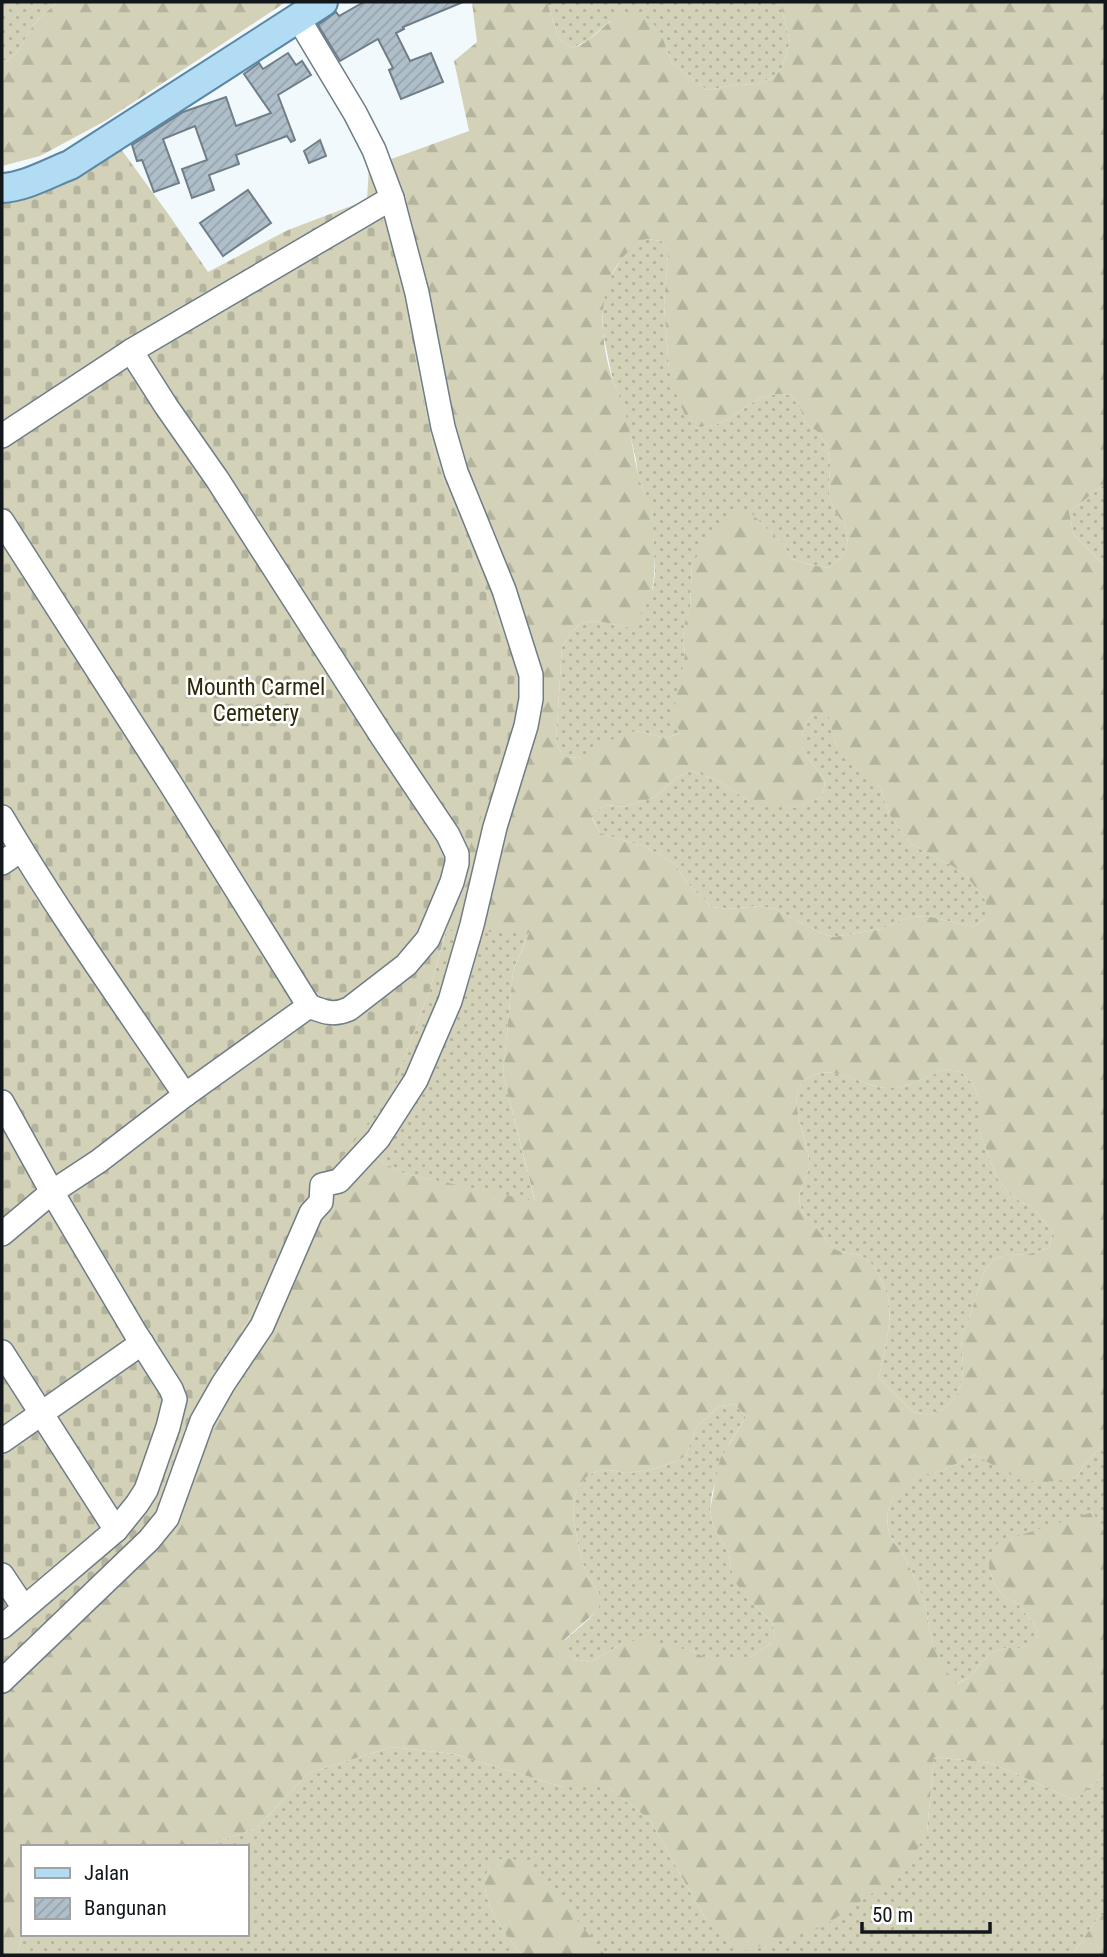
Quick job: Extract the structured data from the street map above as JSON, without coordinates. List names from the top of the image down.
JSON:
{
  "parks": ["Mounth Carmel Cemetery"],
  "legend": ["Jalan", "Bangunan"],
  "scale_bar": "50 m"
}
